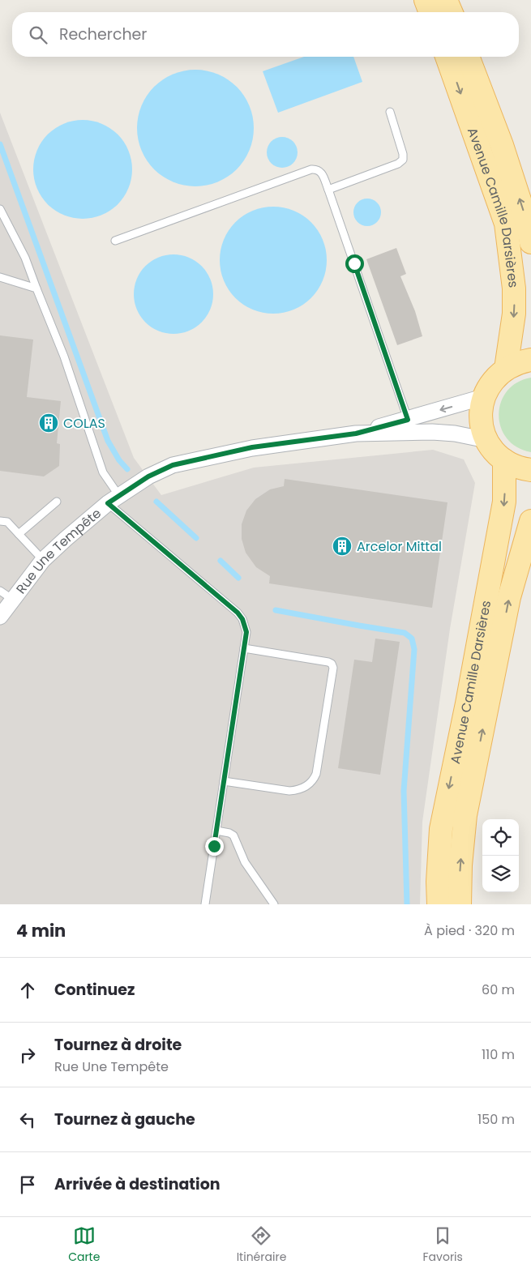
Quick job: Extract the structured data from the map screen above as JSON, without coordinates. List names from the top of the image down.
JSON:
{
  "streets": {
    "main road": ["Avenue Camille Darsières"],
    "street": ["Rue Une Tempête"]
  },
  "places": {
    "building": ["COLAS", "Arcelor Mittal"]
  },
  "page": {
    "search": "Rechercher",
    "heading": ["4 min", "À pied · 320 m"],
    "list": [
      ["Continuez", "60 m"],
      ["Tournez à droite", "Rue Une Tempête", "110 m"],
      ["Tournez à gauche", "150 m"],
      "Arrivée à destination"
    ],
    "nav": ["Carte", "Itinéraire", "Favoris"]
  }
}
